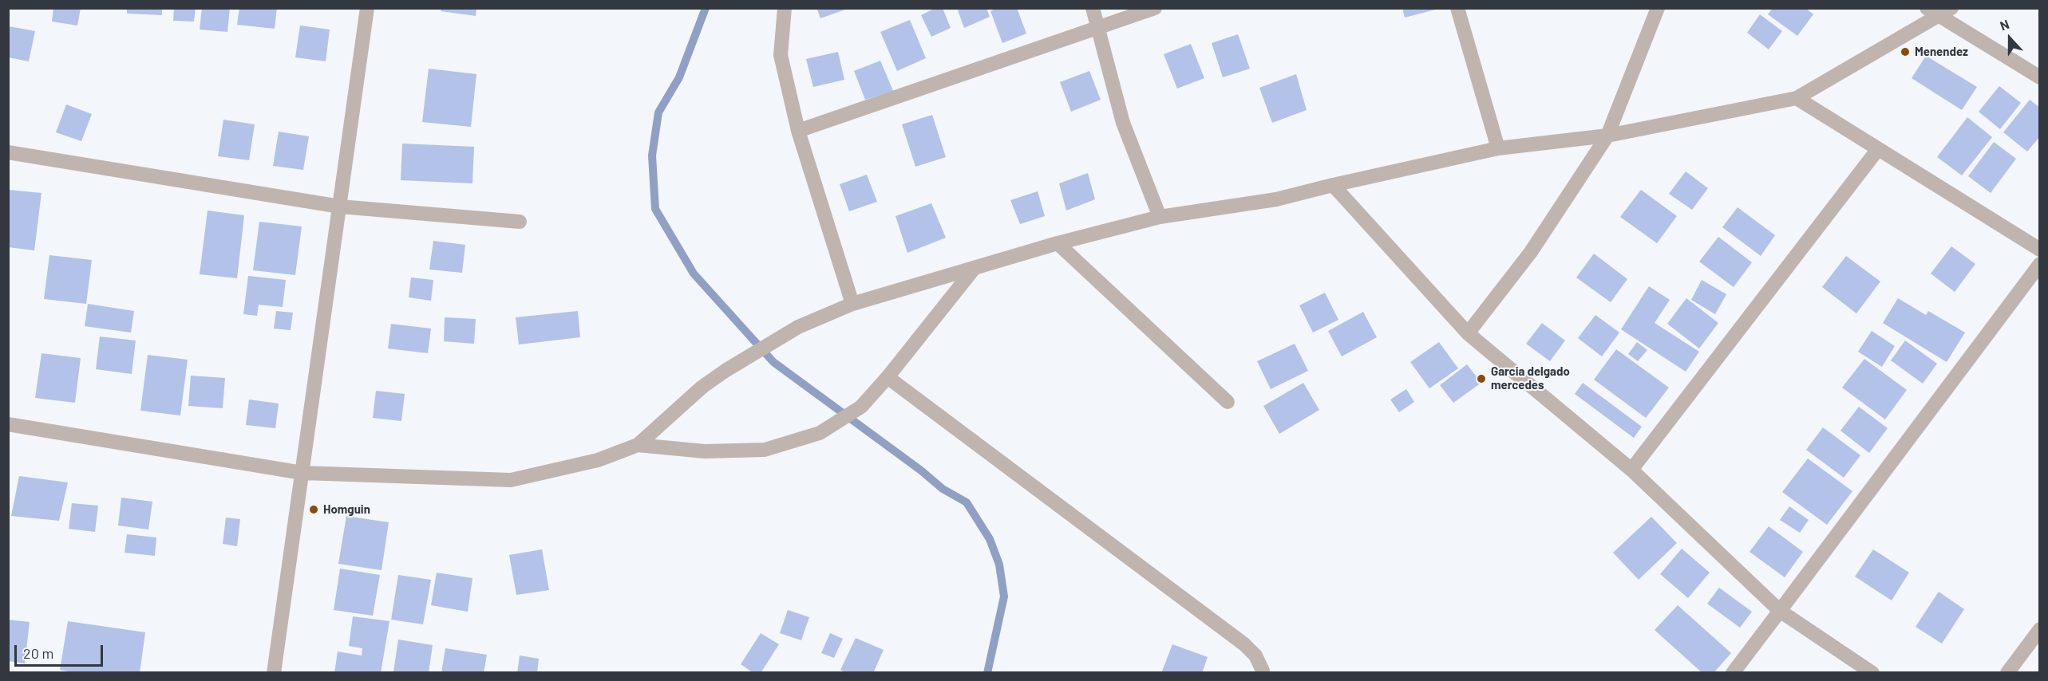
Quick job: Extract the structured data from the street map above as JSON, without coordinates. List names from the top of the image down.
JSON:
{
  "places": ["Menendez", "Garcia delgado mercedes", "Homguin"],
  "scale_bar": "20 m",
  "north": "top"
}
